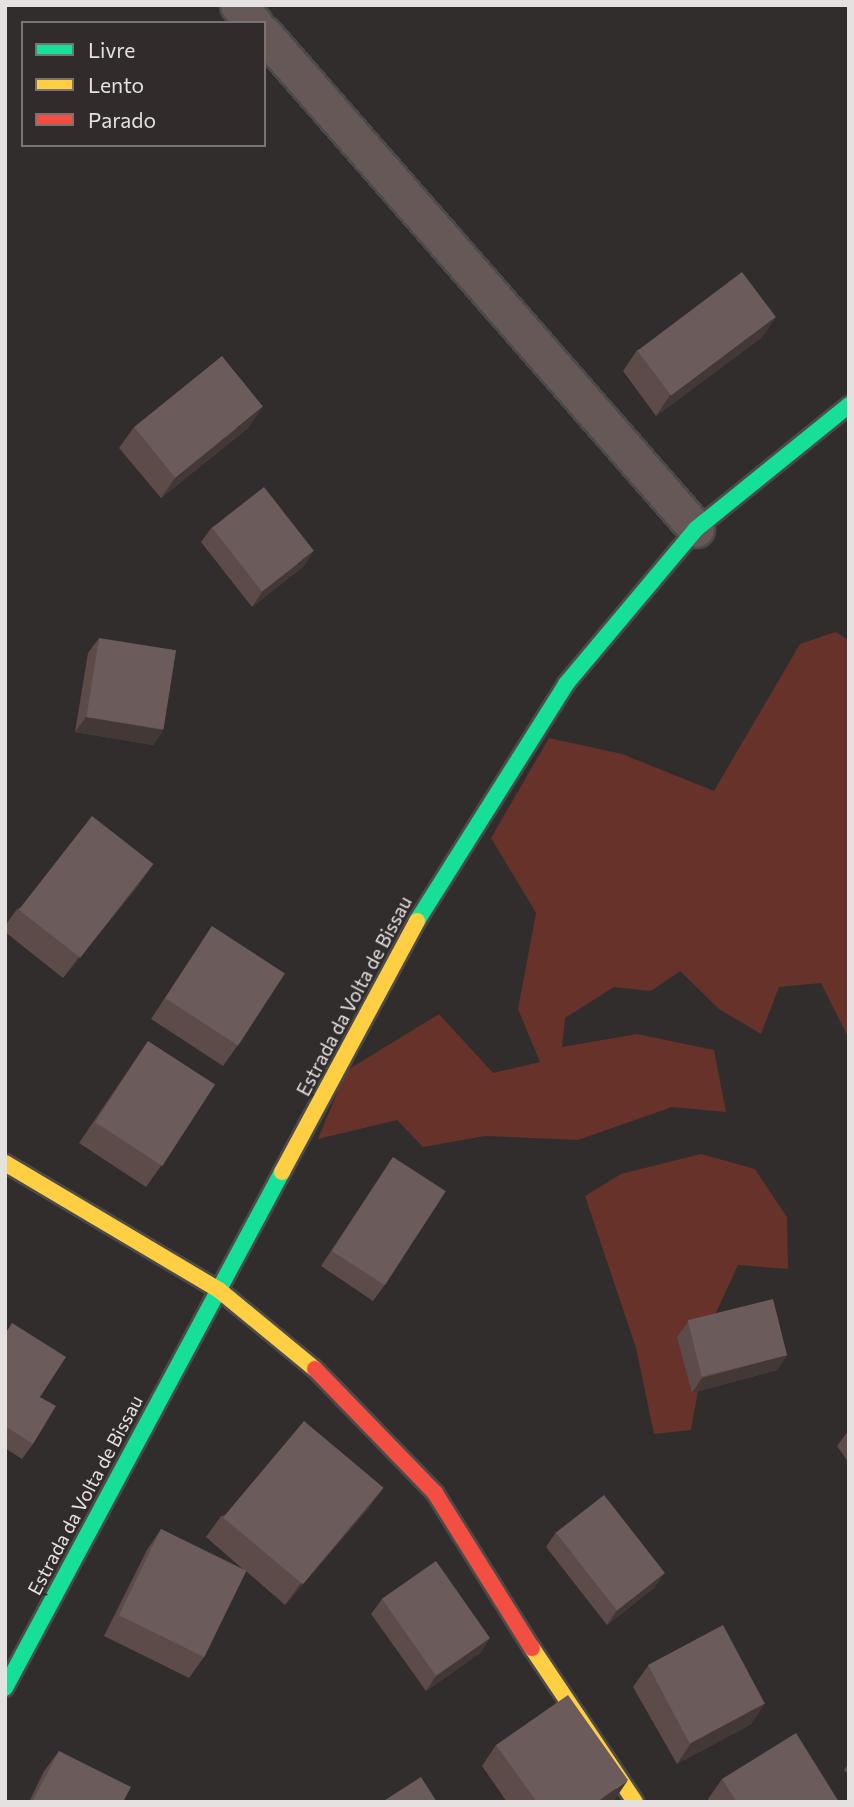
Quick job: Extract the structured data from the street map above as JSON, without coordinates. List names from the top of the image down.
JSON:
{
  "streets": {
    "main road": ["Estrada da Volta de Bissau"]
  },
  "legend": ["Livre", "Lento", "Parado"]
}
